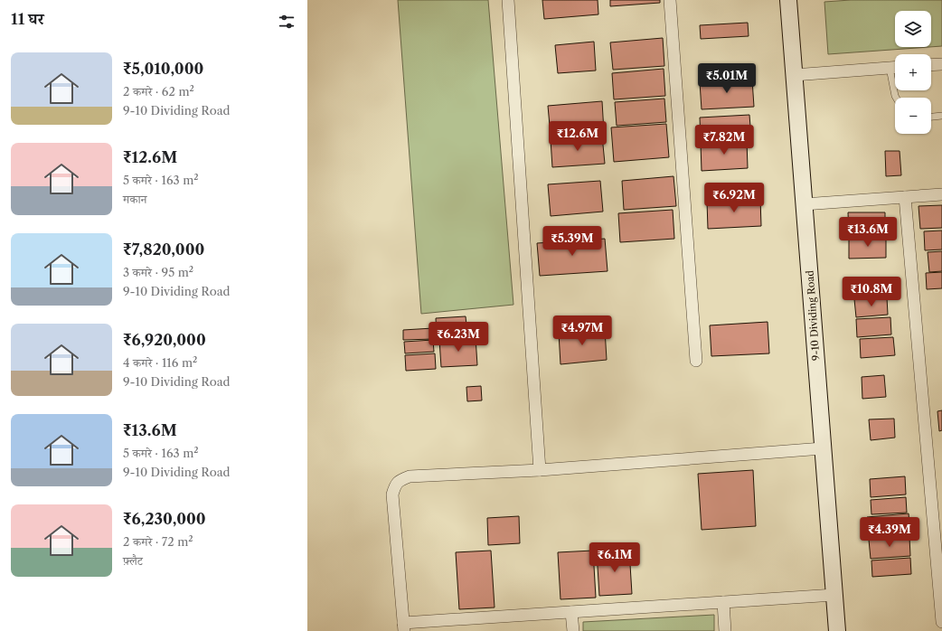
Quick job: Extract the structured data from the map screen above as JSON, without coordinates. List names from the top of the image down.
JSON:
{
  "streets": {
    "street": ["9-10 Dividing Road"]
  },
  "page": {
    "heading": "11 घर",
    "map_buttons": ["+", "−"],
    "list": [
      {
        "name": "₹5,010,000",
        "note": "2 कमरे · 62 m² · 9-10 Dividing Road"
      },
      {
        "name": "₹12.6M",
        "note": "5 कमरे · 163 m² · मकान"
      },
      {
        "name": "₹7,820,000",
        "note": "3 कमरे · 95 m² · 9-10 Dividing Road"
      },
      {
        "name": "₹6,920,000",
        "note": "4 कमरे · 116 m² · 9-10 Dividing Road"
      },
      {
        "name": "₹13.6M",
        "note": "5 कमरे · 163 m² · 9-10 Dividing Road"
      },
      {
        "name": "₹6,230,000",
        "note": "2 कमरे · 72 m² · फ़्लैट"
      }
    ],
    "price": [
      "₹5.01M",
      "₹12.6M",
      "₹7.82M",
      "₹6.92M",
      "₹13.6M",
      "₹5.39M",
      "₹10.8M",
      "₹4.97M",
      "₹6.23M",
      "₹4.39M",
      "₹6.1M"
    ]
  }
}
